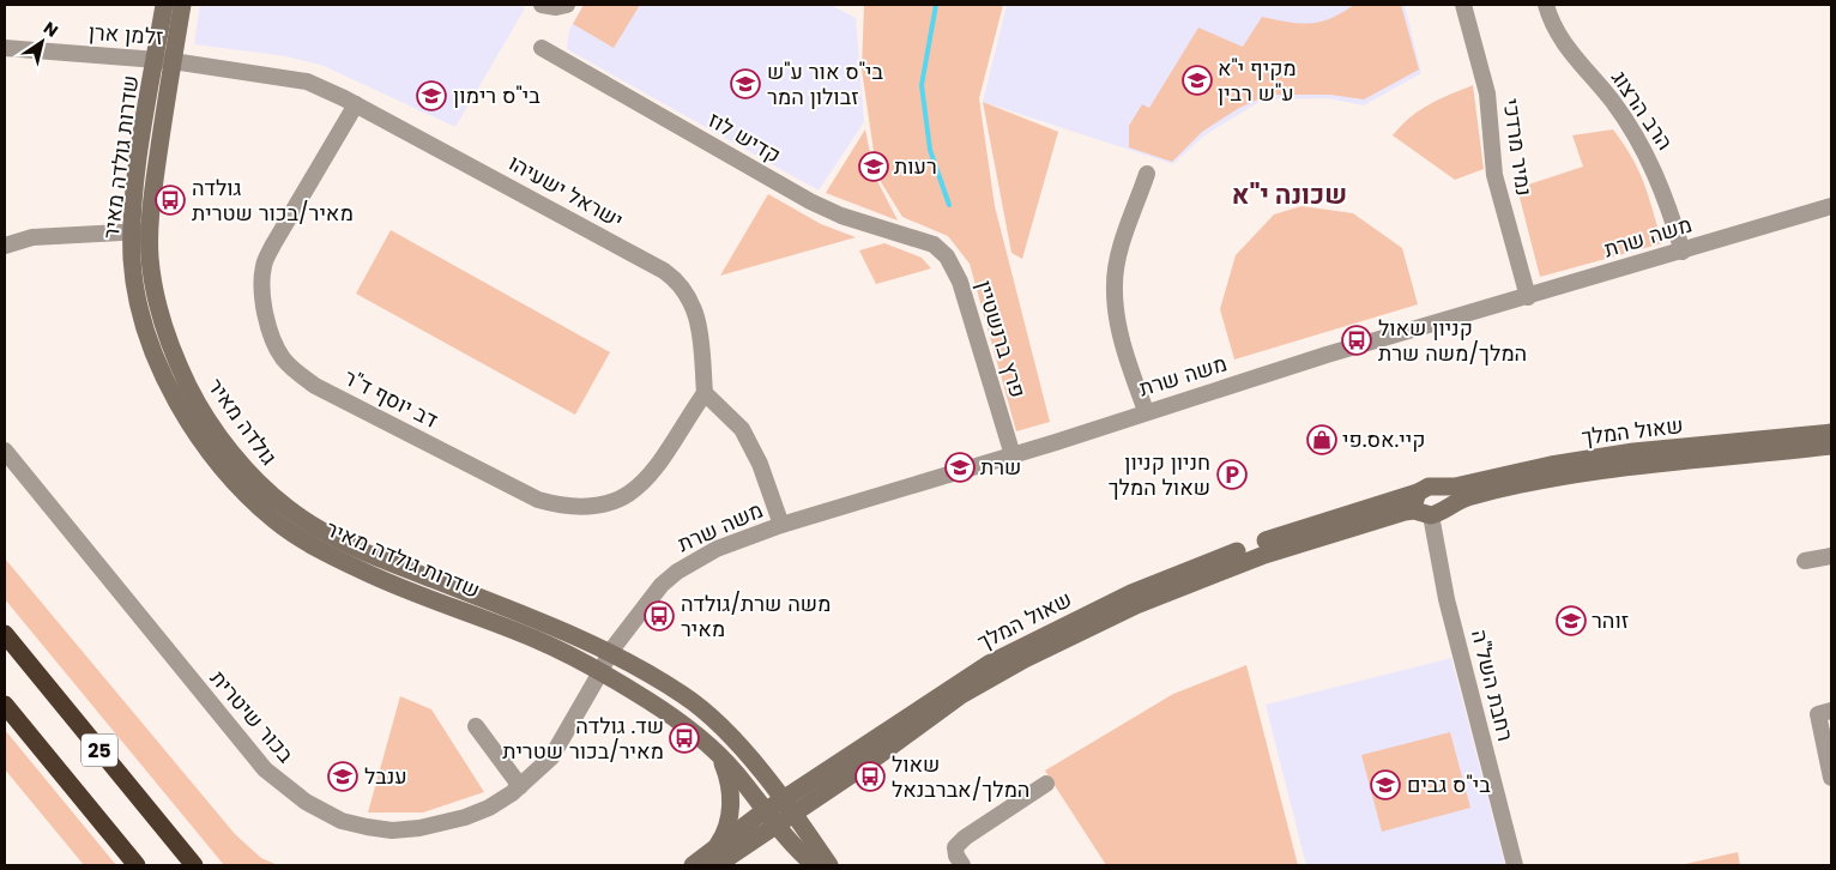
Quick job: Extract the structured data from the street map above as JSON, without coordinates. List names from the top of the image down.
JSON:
{
  "streets": {
    "highway": ["25"],
    "street": [
      "זלמן ארן",
      "הרב הרצוג",
      "קדיש לוז",
      "נמיר מרדכי",
      "שדרות גולדה מאיר",
      "ישראל ישעיהו",
      "משה שרת",
      "פרץ ברנשטיין",
      "דב יוסף ד\"ר",
      "גולדה מאיר",
      "שאול המלך",
      "רחבת השל\"ה",
      "בכור שיטרית"
    ]
  },
  "crossings": [
    ["זלמן ארן", "שדרות גולדה מאיר"],
    ["זלמן ארן", "ישראל ישעיהו"],
    ["הרב הרצוג", "משה שרת"],
    ["קדיש לוז", "פרץ ברנשטיין"],
    ["נמיר מרדכי", "משה שרת"],
    ["שדרות גולדה מאיר", "ישראל ישעיהו"],
    ["שדרות גולדה מאיר", "משה שרת"],
    ["שדרות גולדה מאיר", "גולדה מאיר"],
    ["שדרות גולדה מאיר", "שאול המלך"],
    ["שדרות גולדה מאיר", "בכור שיטרית"],
    ["ישראל ישעיהו", "דב יוסף ד\"ר"],
    ["משה שרת", "פרץ ברנשטיין"],
    ["משה שרת", "גולדה מאיר"],
    ["משה שרת", "בכור שיטרית"],
    ["שאול המלך", "רחבת השל\"ה"]
  ],
  "districts": ["שכונה י\"א"],
  "places": {
    "school or university": [
      "מקיף י\"א ע\"ש רבין",
      "בי\"ס אור ע\"ש זבולון המר",
      "בי\"ס רימון",
      "רעות",
      "שרת",
      "זוהר",
      "ענבל",
      "בי\"ס גבים"
    ],
    "bus stop": [
      "גולדה מאיר/בכור שטרית",
      "קניון שאול המלך/משה שרת",
      "משה שרת/גולדה מאיר",
      "שד. גולדה מאיר/בכור שטרית",
      "שאול המלך/אברבנאל"
    ],
    "shop": ["קיי.אס.פי"],
    "parking": ["חניון קניון שאול המלך"]
  },
  "north": "top right"
}
